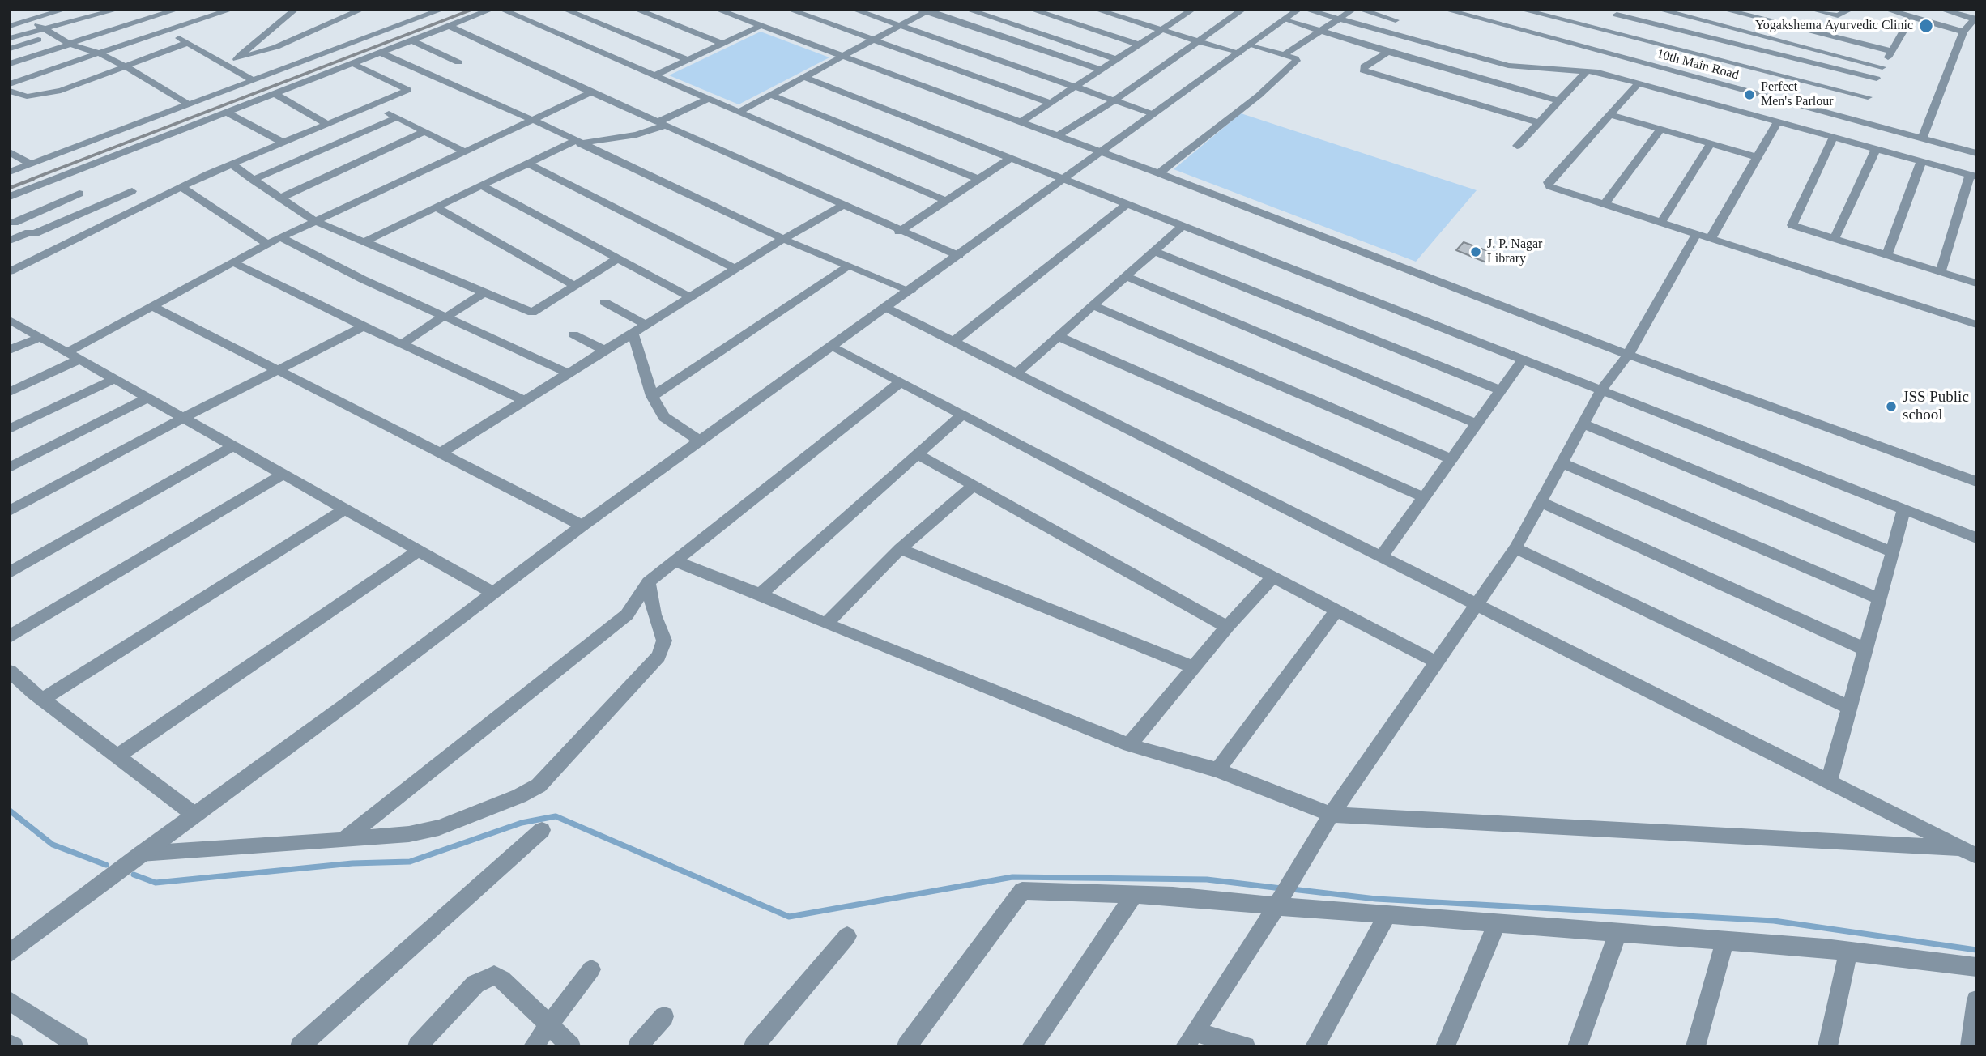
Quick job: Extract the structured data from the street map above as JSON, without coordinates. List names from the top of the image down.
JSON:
{
  "streets": {
    "street": ["10th Main Road"]
  },
  "places": [
    "Yogakshema Ayurvedic Clinic",
    "Perfect Men's Parlour",
    "J. P. Nagar Library",
    "JSS Public school"
  ]
}
